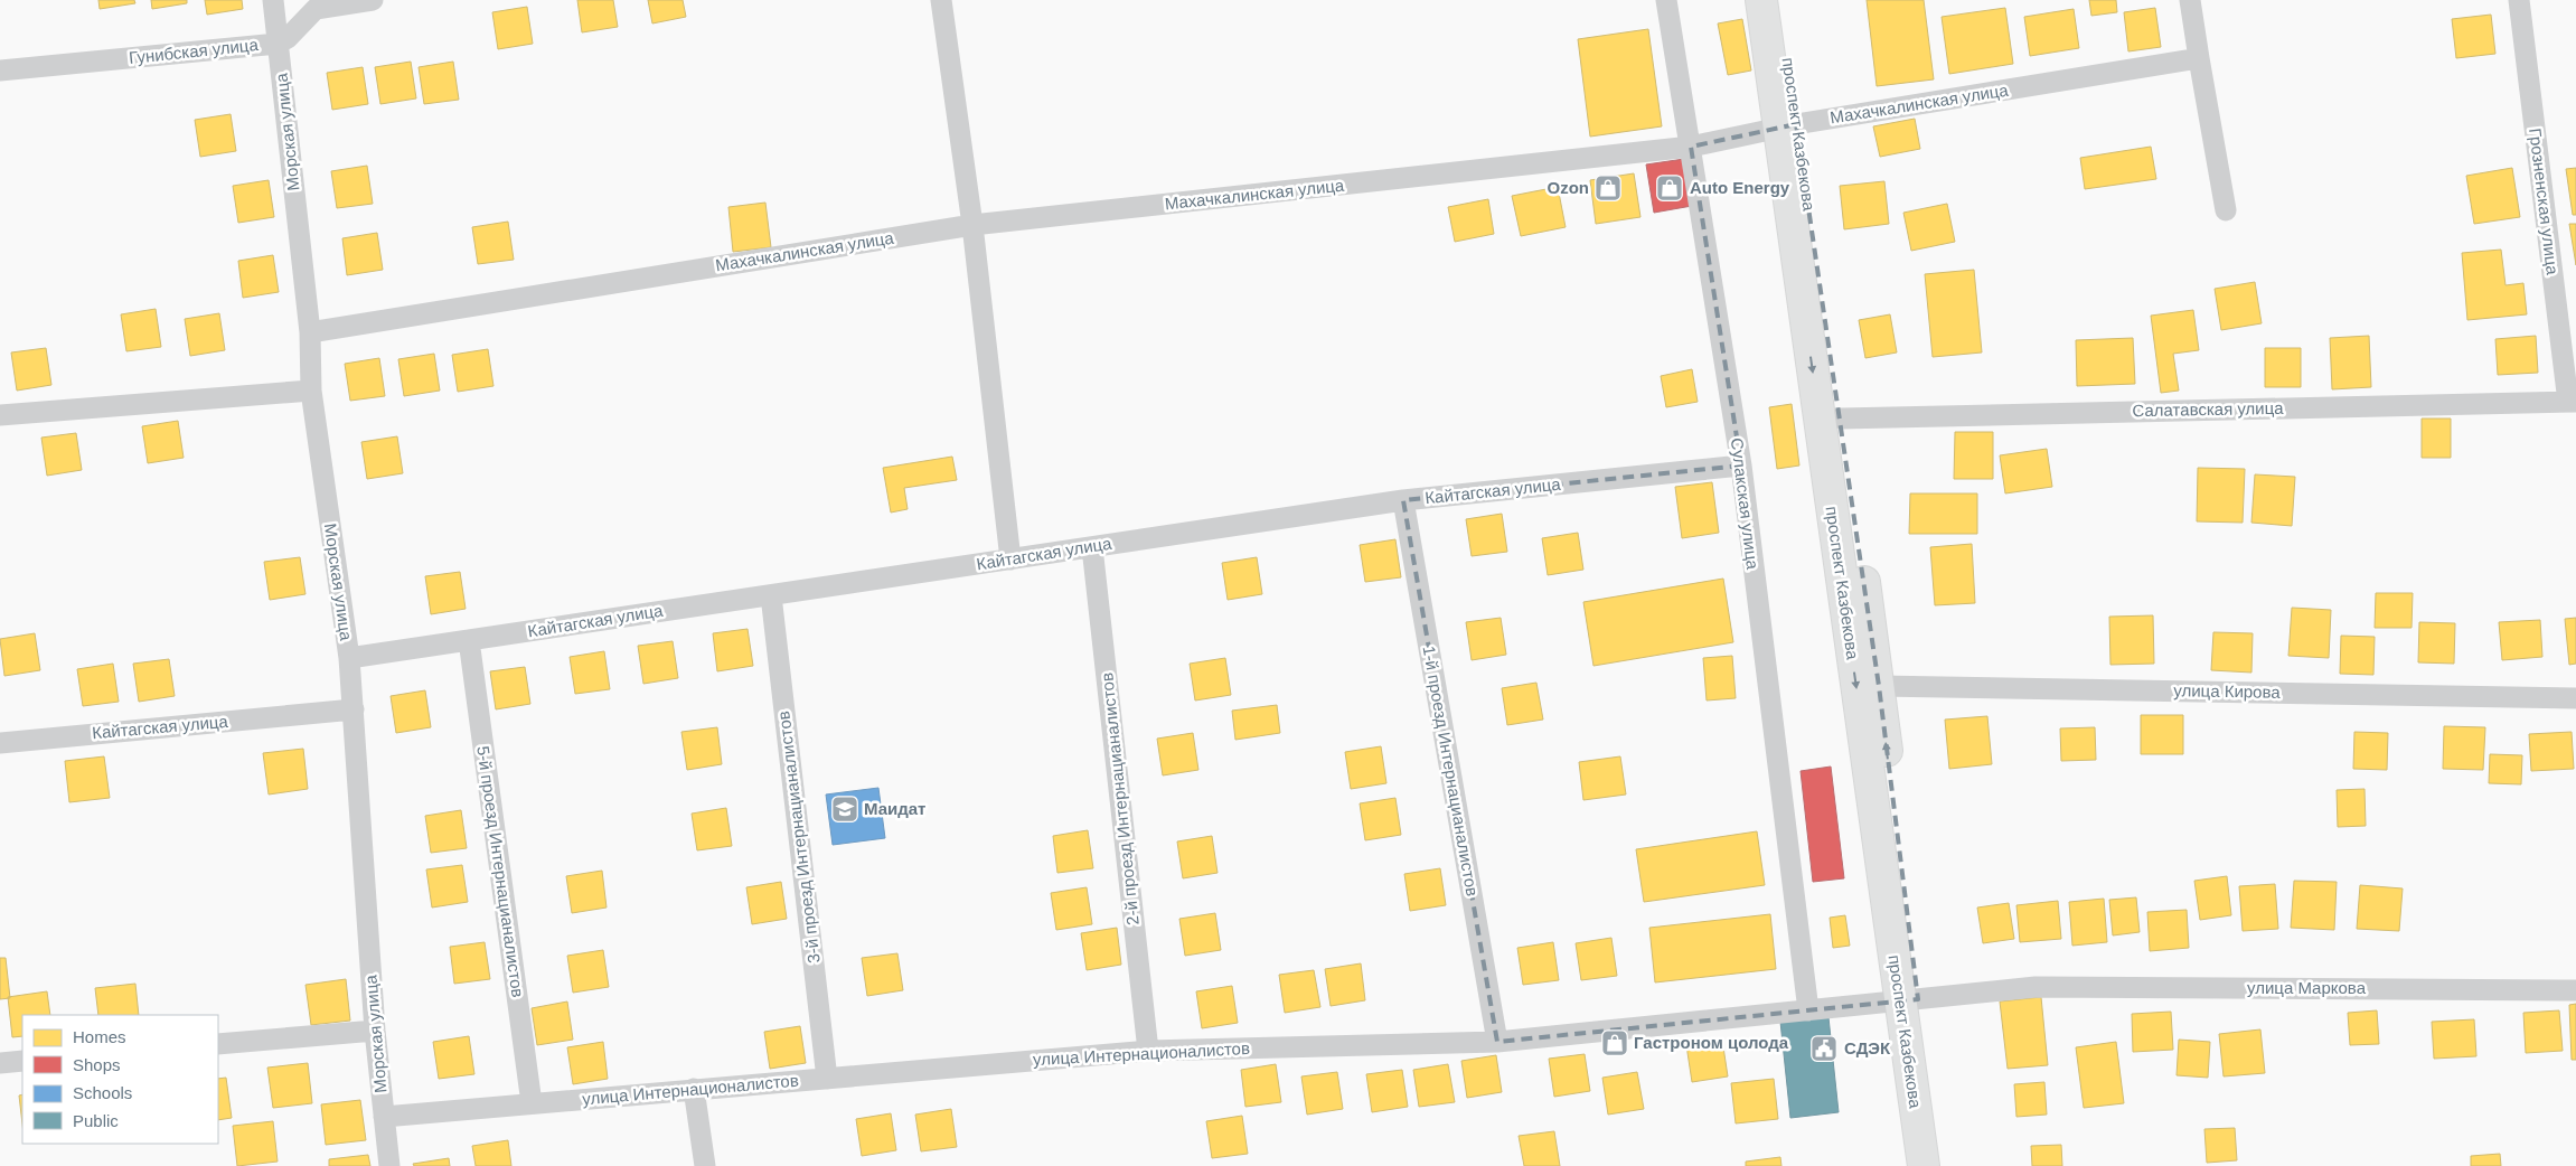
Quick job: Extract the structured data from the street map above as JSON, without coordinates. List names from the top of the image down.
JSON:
{
  "streets": {
    "highway": ["проспект Казбекова"],
    "street": [
      "Гунибская улица",
      "Махачкалинская улица",
      "Морская улица",
      "Грозненская улица",
      "Салатавская улица",
      "Кайтагская улица",
      "Сулакская улица",
      "улица Кирова",
      "1-й проезд Интернацианалистов",
      "2-й проезд Интернацианалистов",
      "3-й проезд Интернацианалистов",
      "5-й проезд Интернацианалистов",
      "улица Маркова",
      "улица Интернационалистов"
    ]
  },
  "crossings": [
    ["Гунибская улица", "Морская улица"],
    ["Махачкалинская улица", "Морская улица"],
    ["Махачкалинская улица", "проспект Казбекова"],
    ["Махачкалинская улица", "Сулакская улица"],
    ["Морская улица", "Кайтагская улица"],
    ["Морская улица", "улица Интернационалистов"],
    ["проспект Казбекова", "Салатавская улица"],
    ["проспект Казбекова", "улица Кирова"],
    ["проспект Казбекова", "улица Интернационалистов"],
    ["Грозненская улица", "Салатавская улица"],
    ["Кайтагская улица", "Сулакская улица"],
    ["Кайтагская улица", "1-й проезд Интернацианалистов"],
    ["Кайтагская улица", "2-й проезд Интернацианалистов"],
    ["Кайтагская улица", "3-й проезд Интернацианалистов"],
    ["Кайтагская улица", "5-й проезд Интернацианалистов"],
    ["Сулакская улица", "улица Интернационалистов"],
    ["1-й проезд Интернацианалистов", "улица Интернационалистов"],
    ["2-й проезд Интернацианалистов", "улица Интернационалистов"],
    ["3-й проезд Интернацианалистов", "улица Интернационалистов"],
    ["5-й проезд Интернацианалистов", "улица Интернационалистов"],
    ["улица Маркова", "улица Интернационалистов"]
  ],
  "places": {
    "shop": ["Ozon", "Auto Energy", "Гастроном цолода"],
    "school or university": ["Маидат"],
    "public building": ["СДЭК"]
  },
  "legend": [
    "Homes",
    "Shops",
    "Schools",
    "Public"
  ]
}
